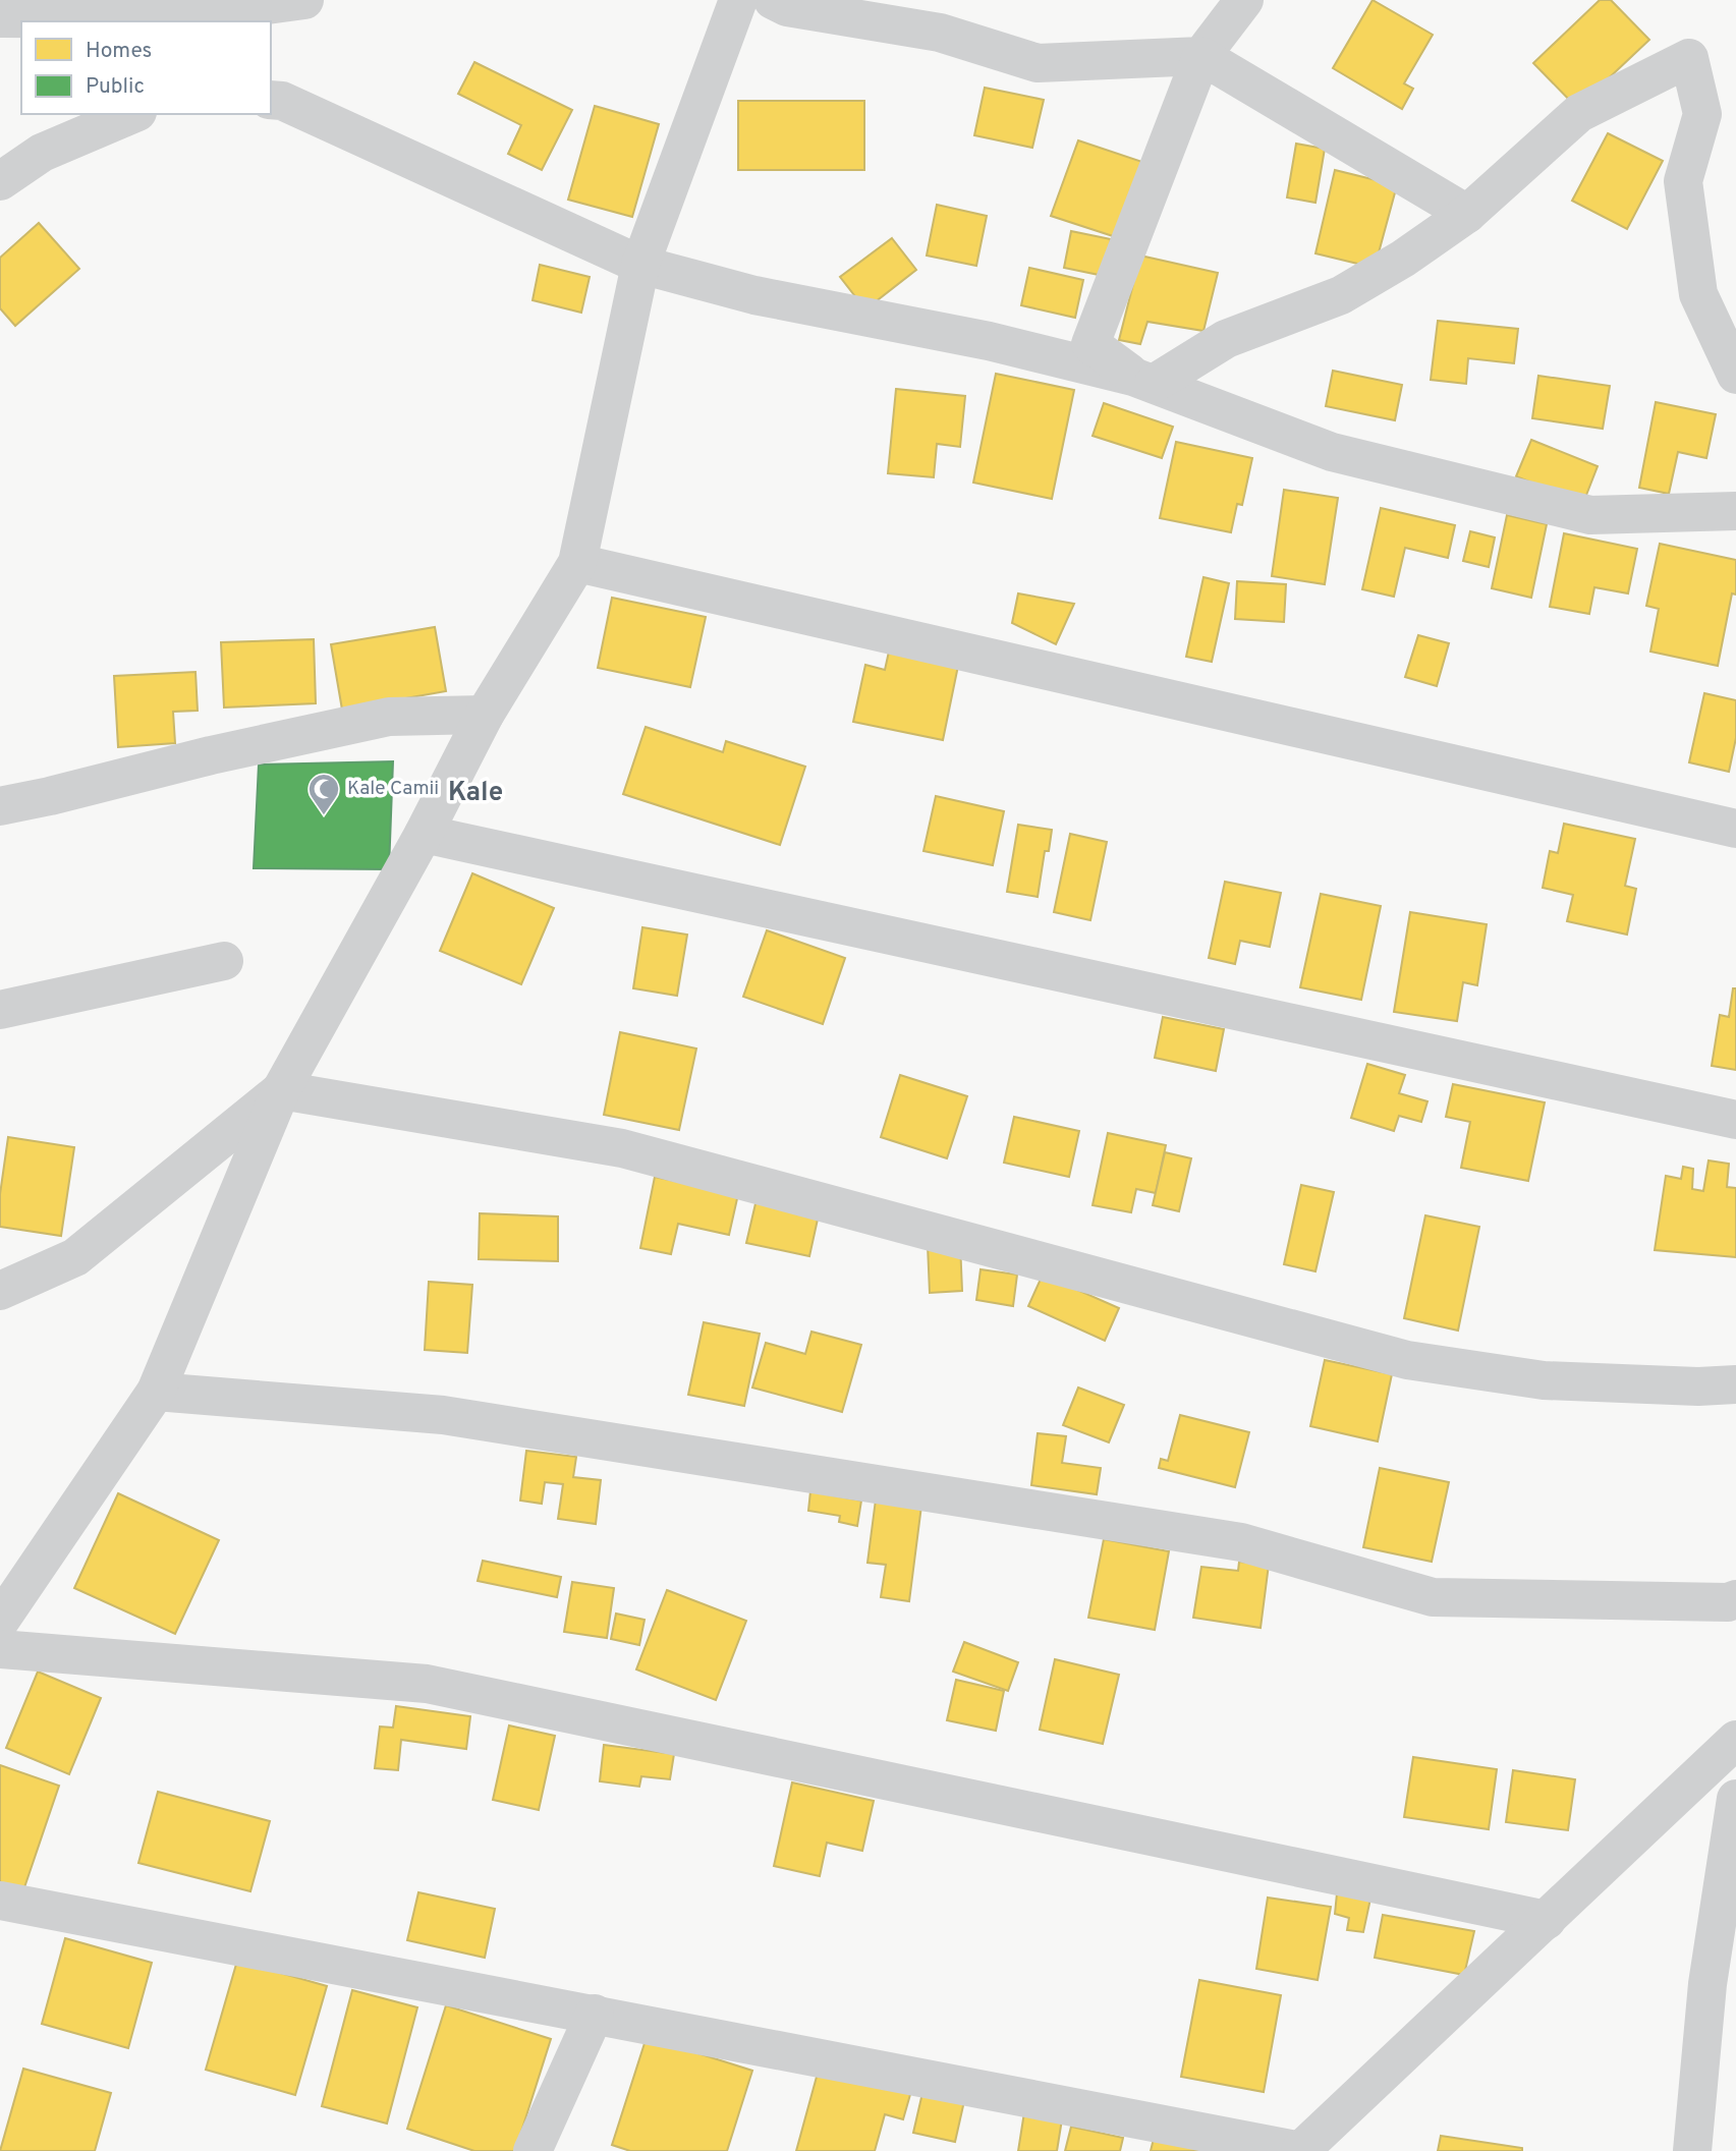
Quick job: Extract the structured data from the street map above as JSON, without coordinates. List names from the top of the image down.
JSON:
{
  "districts": ["Kale"],
  "places": {
    "mosque": ["Kale Camii"]
  },
  "legend": ["Homes", "Public"]
}
